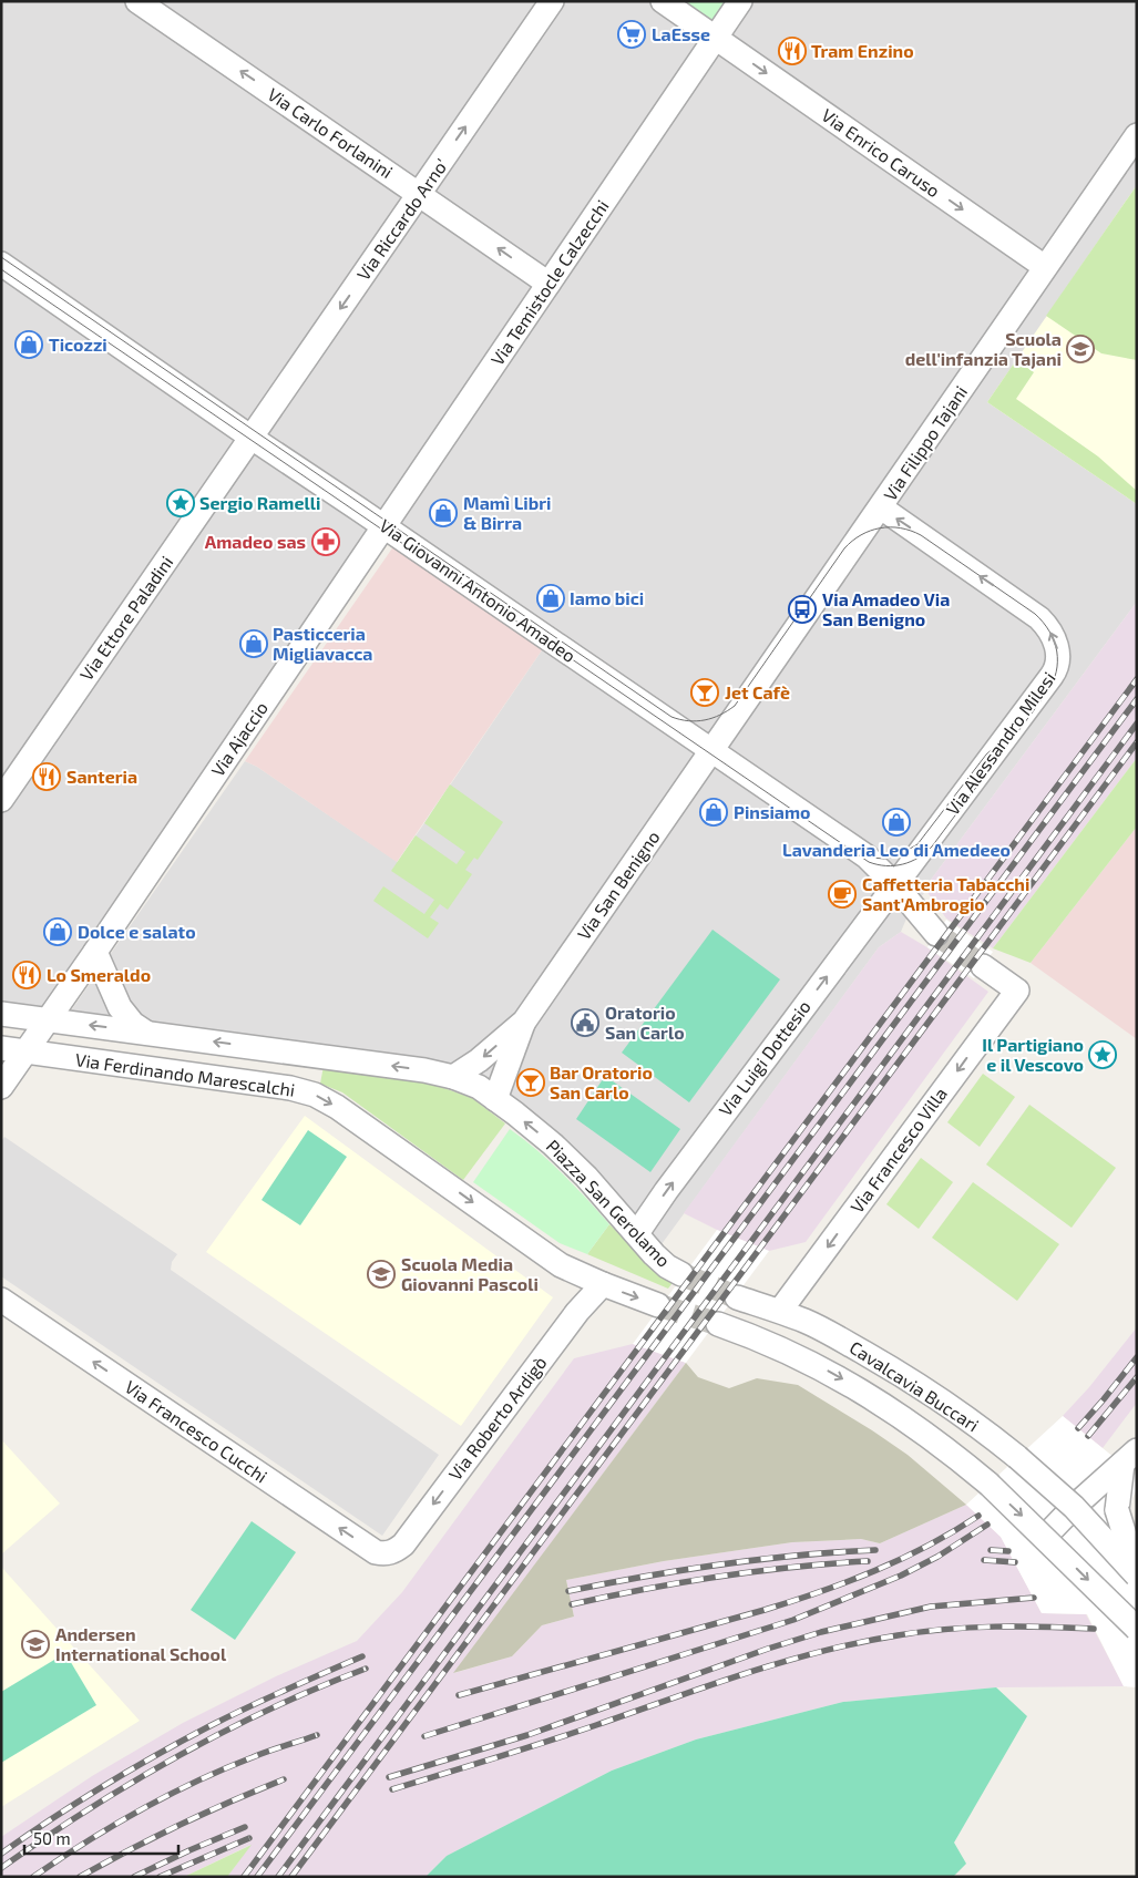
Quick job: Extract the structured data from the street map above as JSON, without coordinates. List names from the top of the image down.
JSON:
{
  "streets": {
    "street": [
      "Via Carlo Forlanini",
      "Via Enrico Caruso",
      "Via Riccardo Arno'",
      "Via Temistocle Calzecchi",
      "Via Filippo Tajani",
      "Via Giovanni Antonio Amadeo",
      "Via Ettore Paladini",
      "Via Ajaccio",
      "Via Alessandro Milesi",
      "Via San Benigno",
      "Via Luigi Dottesio",
      "Via Ferdinando Marescalchi",
      "Via Francesco Villa",
      "Piazza San Gerolamo",
      "Cavalcavia Buccari",
      "Via Roberto Ardigò",
      "Via Francesco Cucchi"
    ]
  },
  "crossings": [
    ["Via Carlo Forlanini", "Via Riccardo Arno'"],
    ["Via Carlo Forlanini", "Via Temistocle Calzecchi"],
    ["Via Enrico Caruso", "Via Temistocle Calzecchi"],
    ["Via Enrico Caruso", "Via Filippo Tajani"],
    ["Via Riccardo Arno'", "Via Giovanni Antonio Amadeo"],
    ["Via Riccardo Arno'", "Via Ettore Paladini"],
    ["Via Temistocle Calzecchi", "Via Giovanni Antonio Amadeo"],
    ["Via Temistocle Calzecchi", "Via Ajaccio"],
    ["Via Filippo Tajani", "Via Giovanni Antonio Amadeo"],
    ["Via Filippo Tajani", "Via Alessandro Milesi"],
    ["Via Filippo Tajani", "Via San Benigno"],
    ["Via Giovanni Antonio Amadeo", "Via Ettore Paladini"],
    ["Via Giovanni Antonio Amadeo", "Via Ajaccio"],
    ["Via Giovanni Antonio Amadeo", "Via Alessandro Milesi"],
    ["Via Giovanni Antonio Amadeo", "Via San Benigno"],
    ["Via Giovanni Antonio Amadeo", "Via Luigi Dottesio"],
    ["Via Ajaccio", "Via Ferdinando Marescalchi"],
    ["Via Alessandro Milesi", "Via Luigi Dottesio"],
    ["Via San Benigno", "Via Ferdinando Marescalchi"],
    ["Via San Benigno", "Piazza San Gerolamo"],
    ["Via Luigi Dottesio", "Piazza San Gerolamo"],
    ["Via Ferdinando Marescalchi", "Piazza San Gerolamo"],
    ["Via Ferdinando Marescalchi", "Via Roberto Ardigò"],
    ["Via Francesco Villa", "Cavalcavia Buccari"],
    ["Via Roberto Ardigò", "Via Francesco Cucchi"]
  ],
  "one_way": [
    "Via Carlo Forlanini",
    "Via Enrico Caruso",
    "Via Luigi Dottesio",
    "Via Francesco Villa",
    "Piazza San Gerolamo",
    "Via Roberto Ardigò",
    "Via Francesco Cucchi"
  ],
  "places": {
    "supermarket": ["LaEsse"],
    "restaurant": ["Tram Enzino", "Santeria", "Lo Smeraldo"],
    "shop": [
      "Ticozzi",
      "Mamì Libri & Birra",
      "Iamo bici",
      "Pasticceria Migliavacca",
      "Pinsiamo",
      "Lavanderia Leo di Amedeeo",
      "Dolce e salato"
    ],
    "school or university": ["Scuola dell'infanzia Tajani", "Scuola Media Giovanni Pascoli", "Andersen International School"],
    "place": ["Sergio Ramelli", "Il Partigiano e il Vescovo"],
    "pharmacy": ["Amadeo sas"],
    "bus stop": ["Via Amadeo Via San Benigno"],
    "bar": ["Jet Cafè", "Bar Oratorio San Carlo"],
    "cafe": ["Caffetteria Tabacchi Sant'Ambrogio"],
    "public building": ["Oratorio San Carlo"]
  },
  "scale_bar": "50 m"
}
